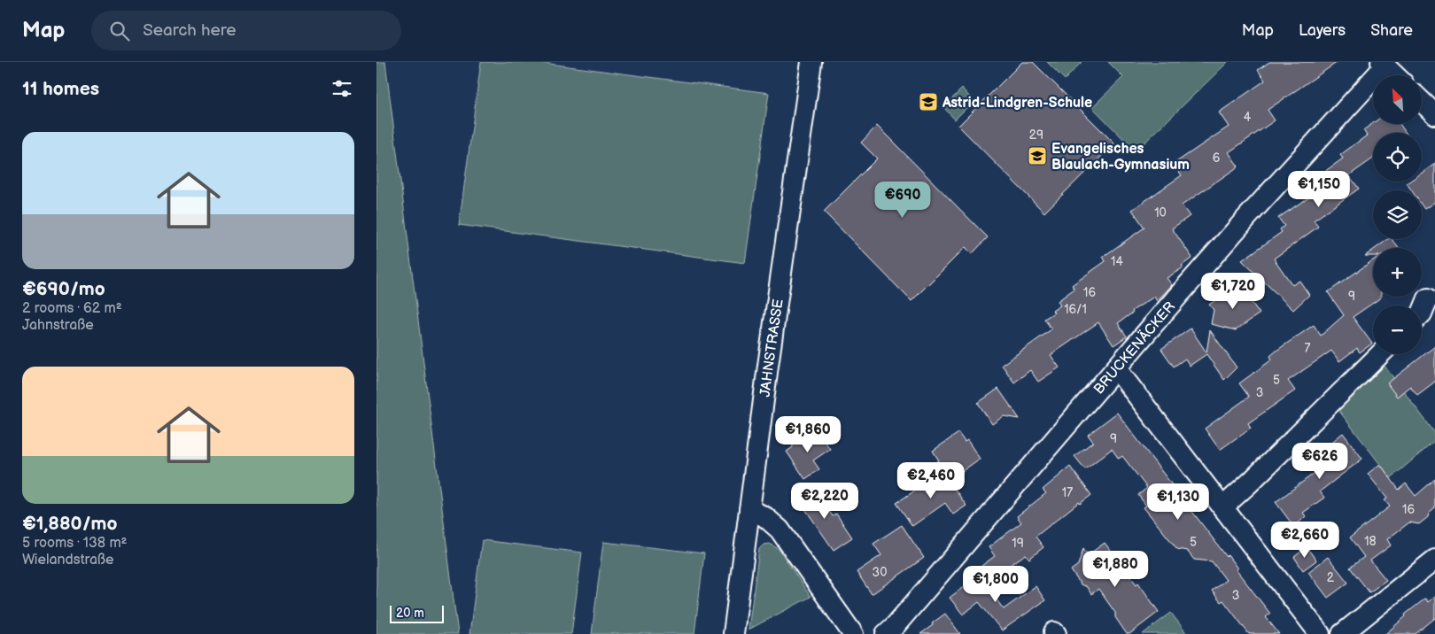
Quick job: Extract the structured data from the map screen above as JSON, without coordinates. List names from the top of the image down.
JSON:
{
  "streets": {
    "street": ["JAHNSTRASSE", "BRUCKENÄCKER"]
  },
  "places": {
    "school or university": ["Astrid-Lindgren-Schule", "Evangelisches Blaulach-Gymnasium"]
  },
  "house_numbers": [
    "4",
    "29",
    "6",
    "10",
    "14",
    "16",
    "9",
    "16/1",
    "7",
    "5",
    "3",
    "9",
    "17",
    "16",
    "18",
    "5",
    "19",
    "30",
    "2",
    "3"
  ],
  "scale_bar": "20 m",
  "north": "top left",
  "page": {
    "header": "Map",
    "search": "Search here",
    "nav": ["Map", "Layers", "Share"],
    "heading": "11 homes",
    "map_buttons": ["+", "−"],
    "list": [
      {
        "name": "€690/mo",
        "note": "2 rooms · 62 m² · Jahnstraße"
      },
      {
        "name": "€1,880/mo",
        "note": "5 rooms · 138 m² · Wielandstraße"
      }
    ],
    "price": [
      "€1,150",
      "€690",
      "€1,720",
      "€1,860",
      "€626",
      "€2,460",
      "€2,220",
      "€1,130",
      "€2,660",
      "€1,880",
      "€1,800"
    ],
    "scale": "20 m"
  }
}
